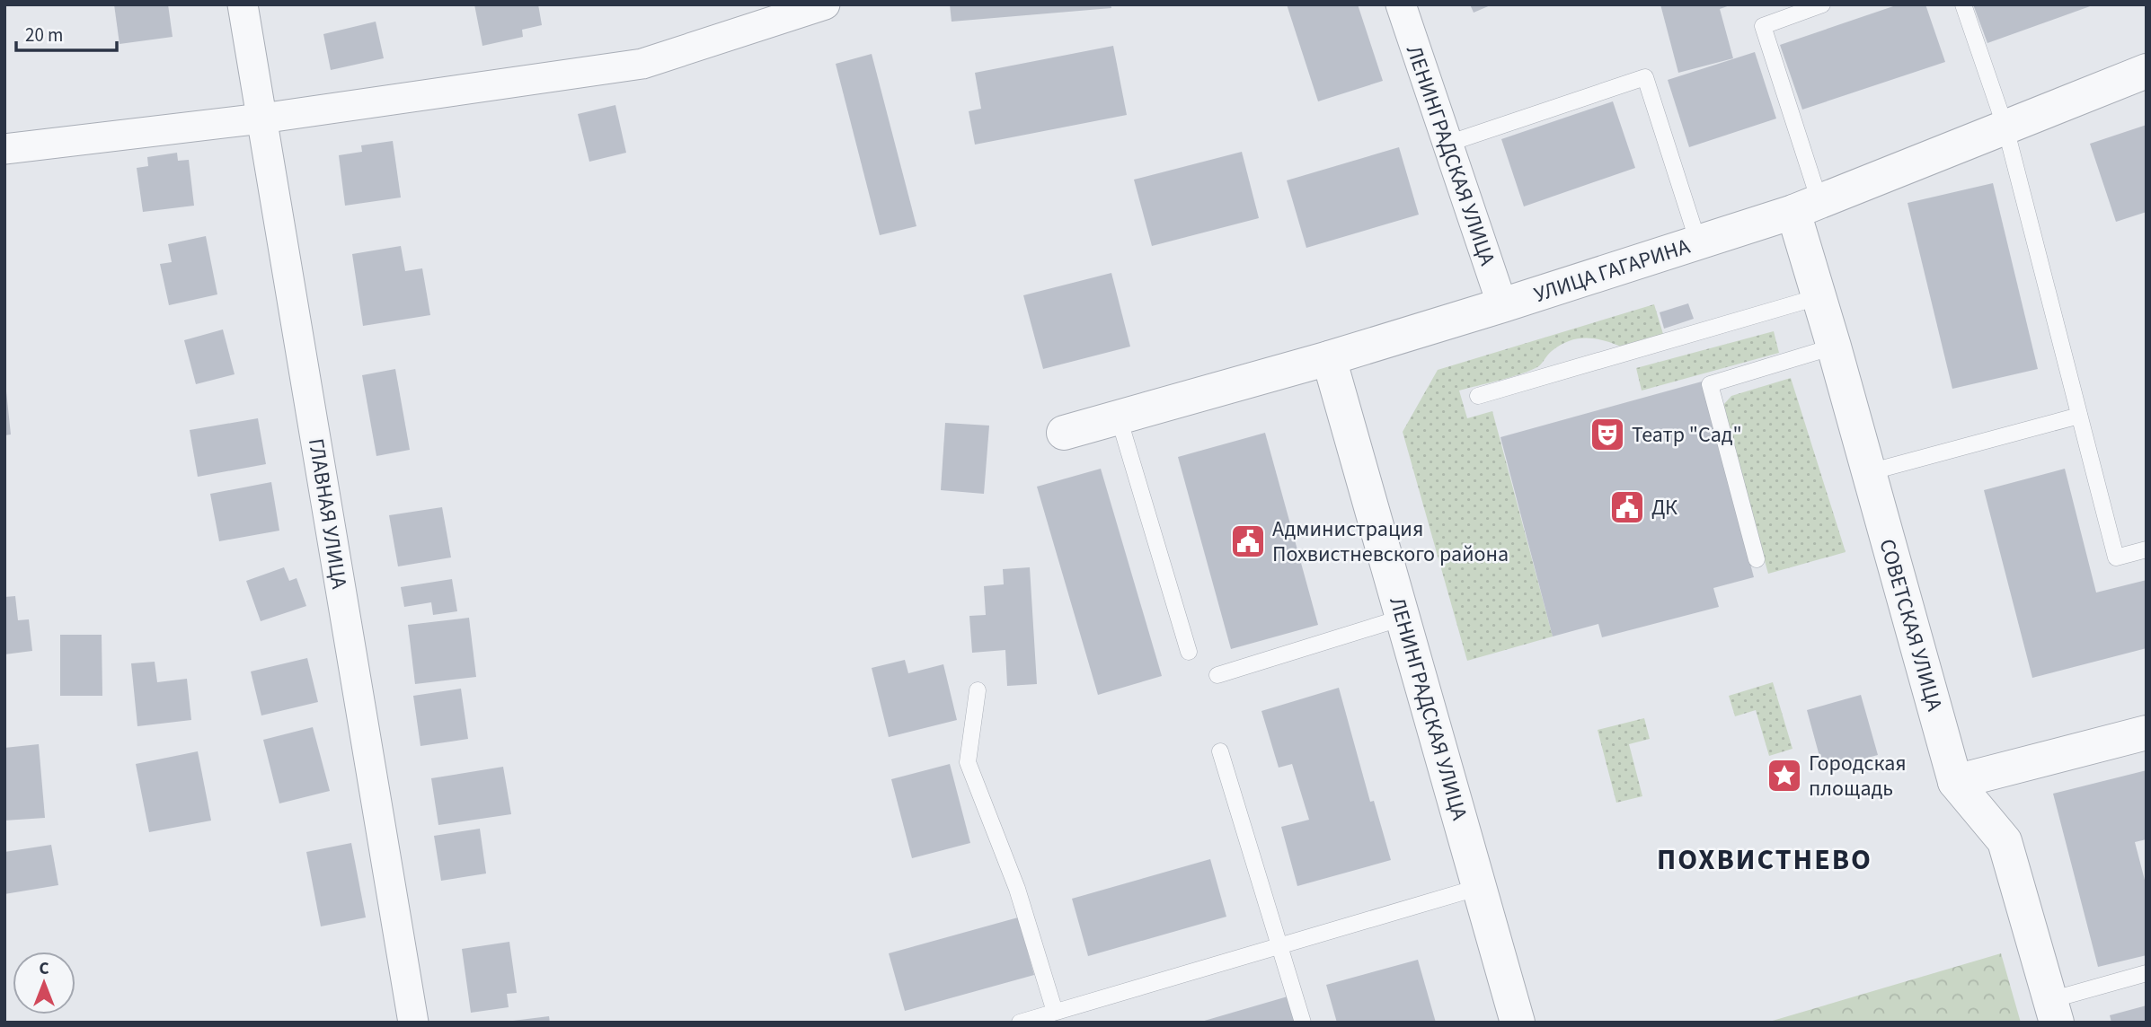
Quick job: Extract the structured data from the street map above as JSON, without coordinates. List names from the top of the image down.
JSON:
{
  "streets": {
    "street": [
      "ЛЕНИНГРАДСКАЯ УЛИЦА",
      "УЛИЦА ГАГАРИНА",
      "ГЛАВНАЯ УЛИЦА",
      "СОВЕТСКАЯ УЛИЦА"
    ]
  },
  "crossings": [
    ["ЛЕНИНГРАДСКАЯ УЛИЦА", "УЛИЦА ГАГАРИНА"],
    ["УЛИЦА ГАГАРИНА", "СОВЕТСКАЯ УЛИЦА"]
  ],
  "districts": ["ПОХВИСТНЕВО"],
  "places": {
    "theatre": ["Театр \"Сад\""],
    "public building": ["ДК", "Администрация Похвистневского района"],
    "place": ["Городская площадь"]
  },
  "scale_bar": "20 m",
  "north": "top"
}
